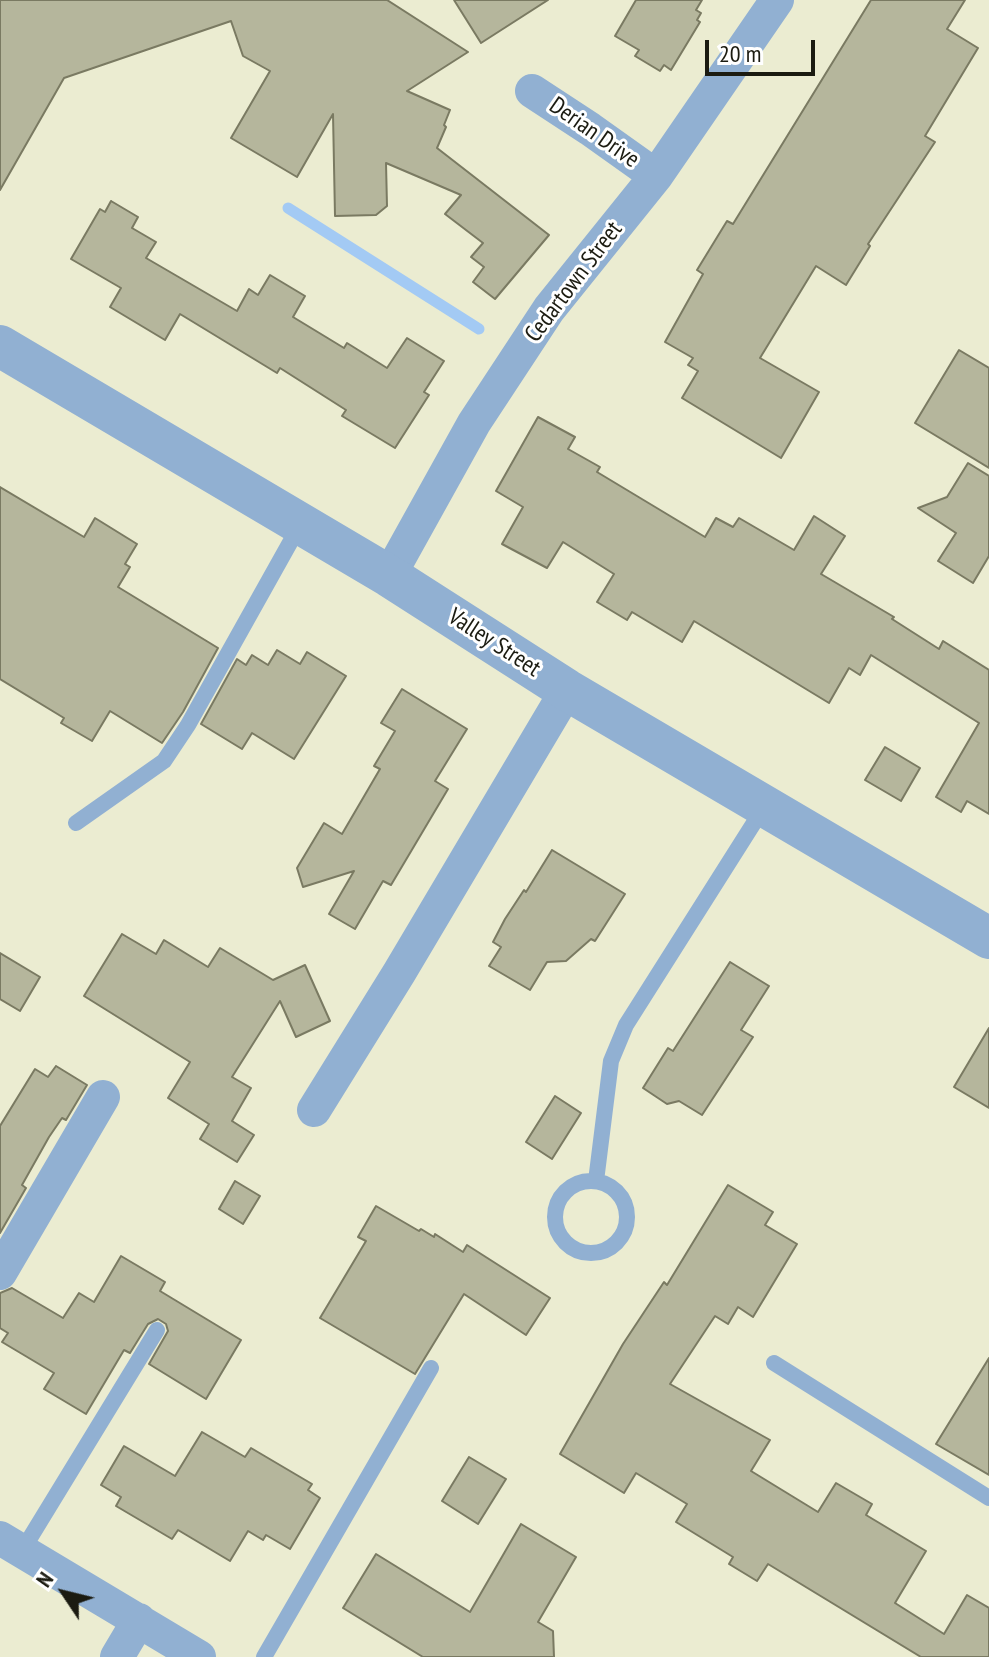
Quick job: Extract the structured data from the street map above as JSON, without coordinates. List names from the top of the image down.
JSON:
{
  "streets": {
    "street": ["Derian Drive", "Cedartown Street", "Valley Street"]
  },
  "crossings": [
    ["Derian Drive", "Cedartown Street"],
    ["Cedartown Street", "Valley Street"]
  ],
  "scale_bar": "20 m",
  "north": "top left"
}
